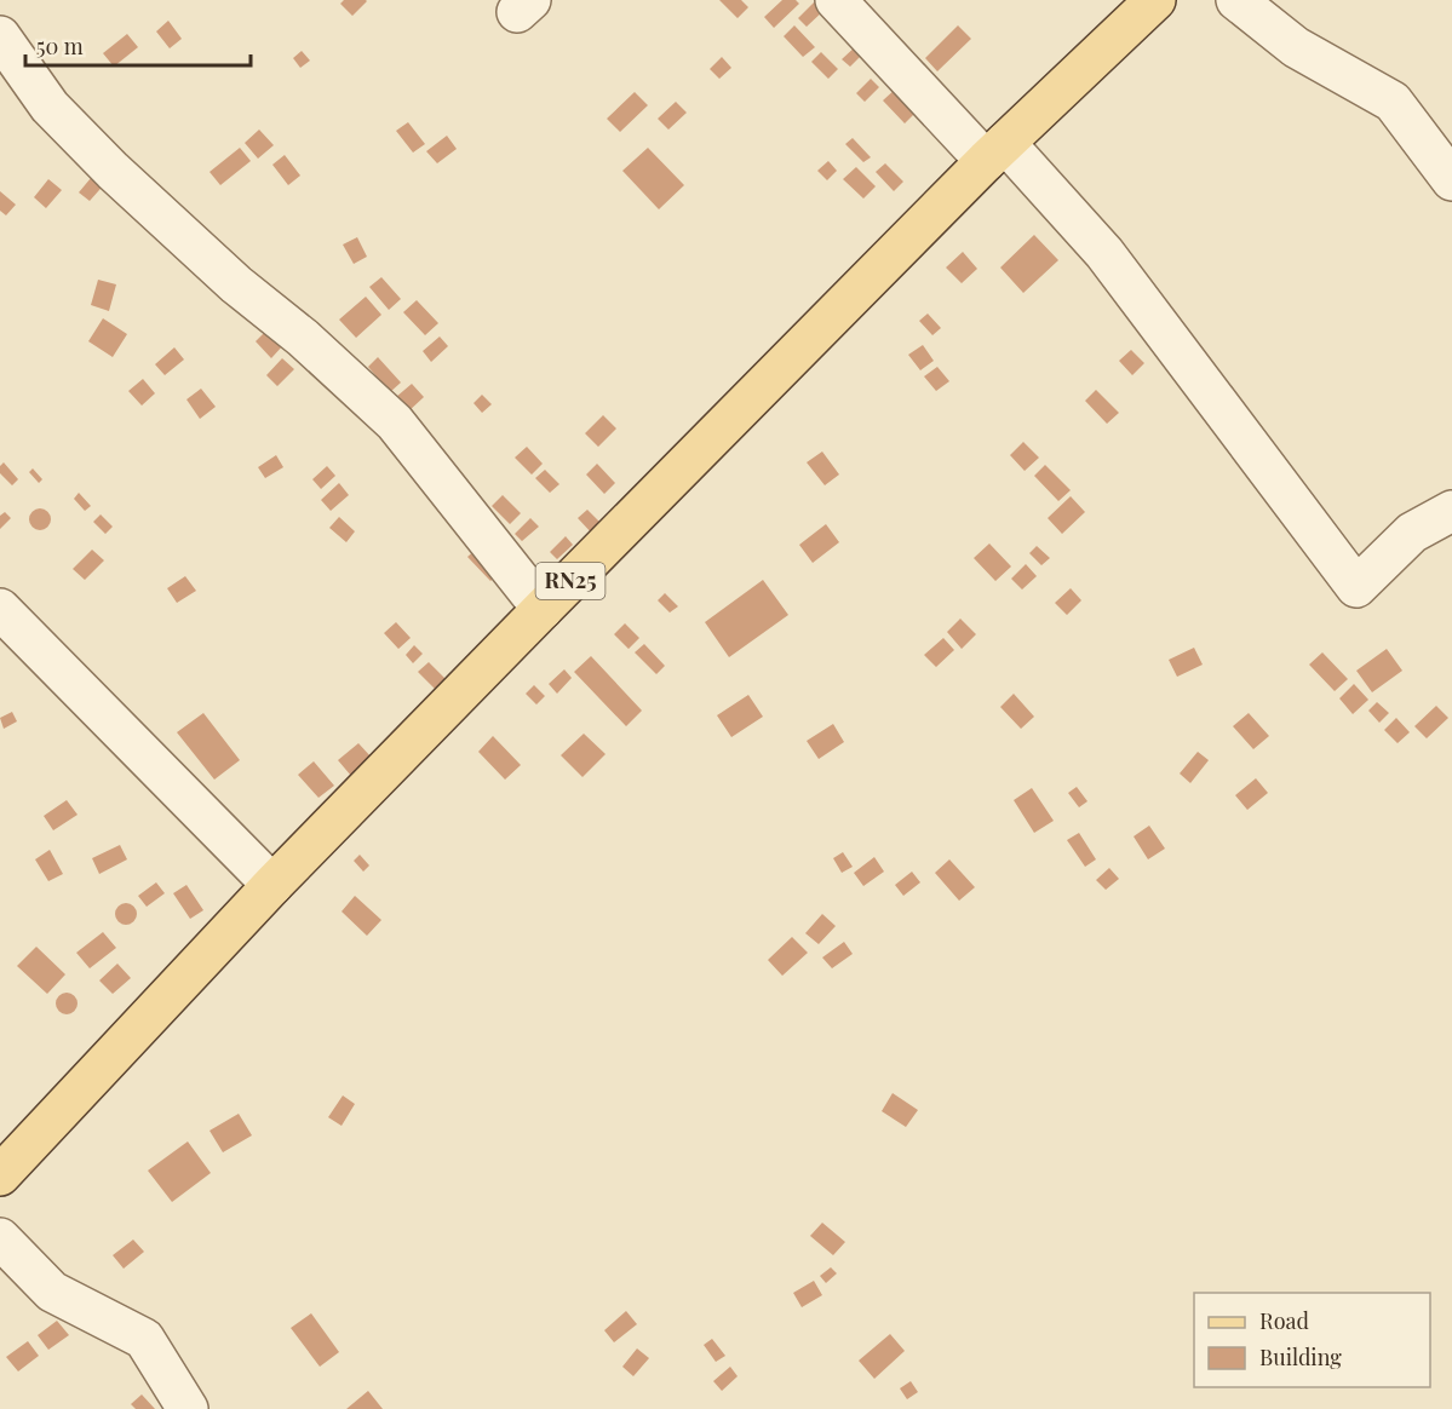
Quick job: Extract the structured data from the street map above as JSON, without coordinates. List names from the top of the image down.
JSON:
{
  "streets": {
    "main road": ["RN25"]
  },
  "legend": ["Road", "Building"],
  "scale_bar": "50 m"
}
